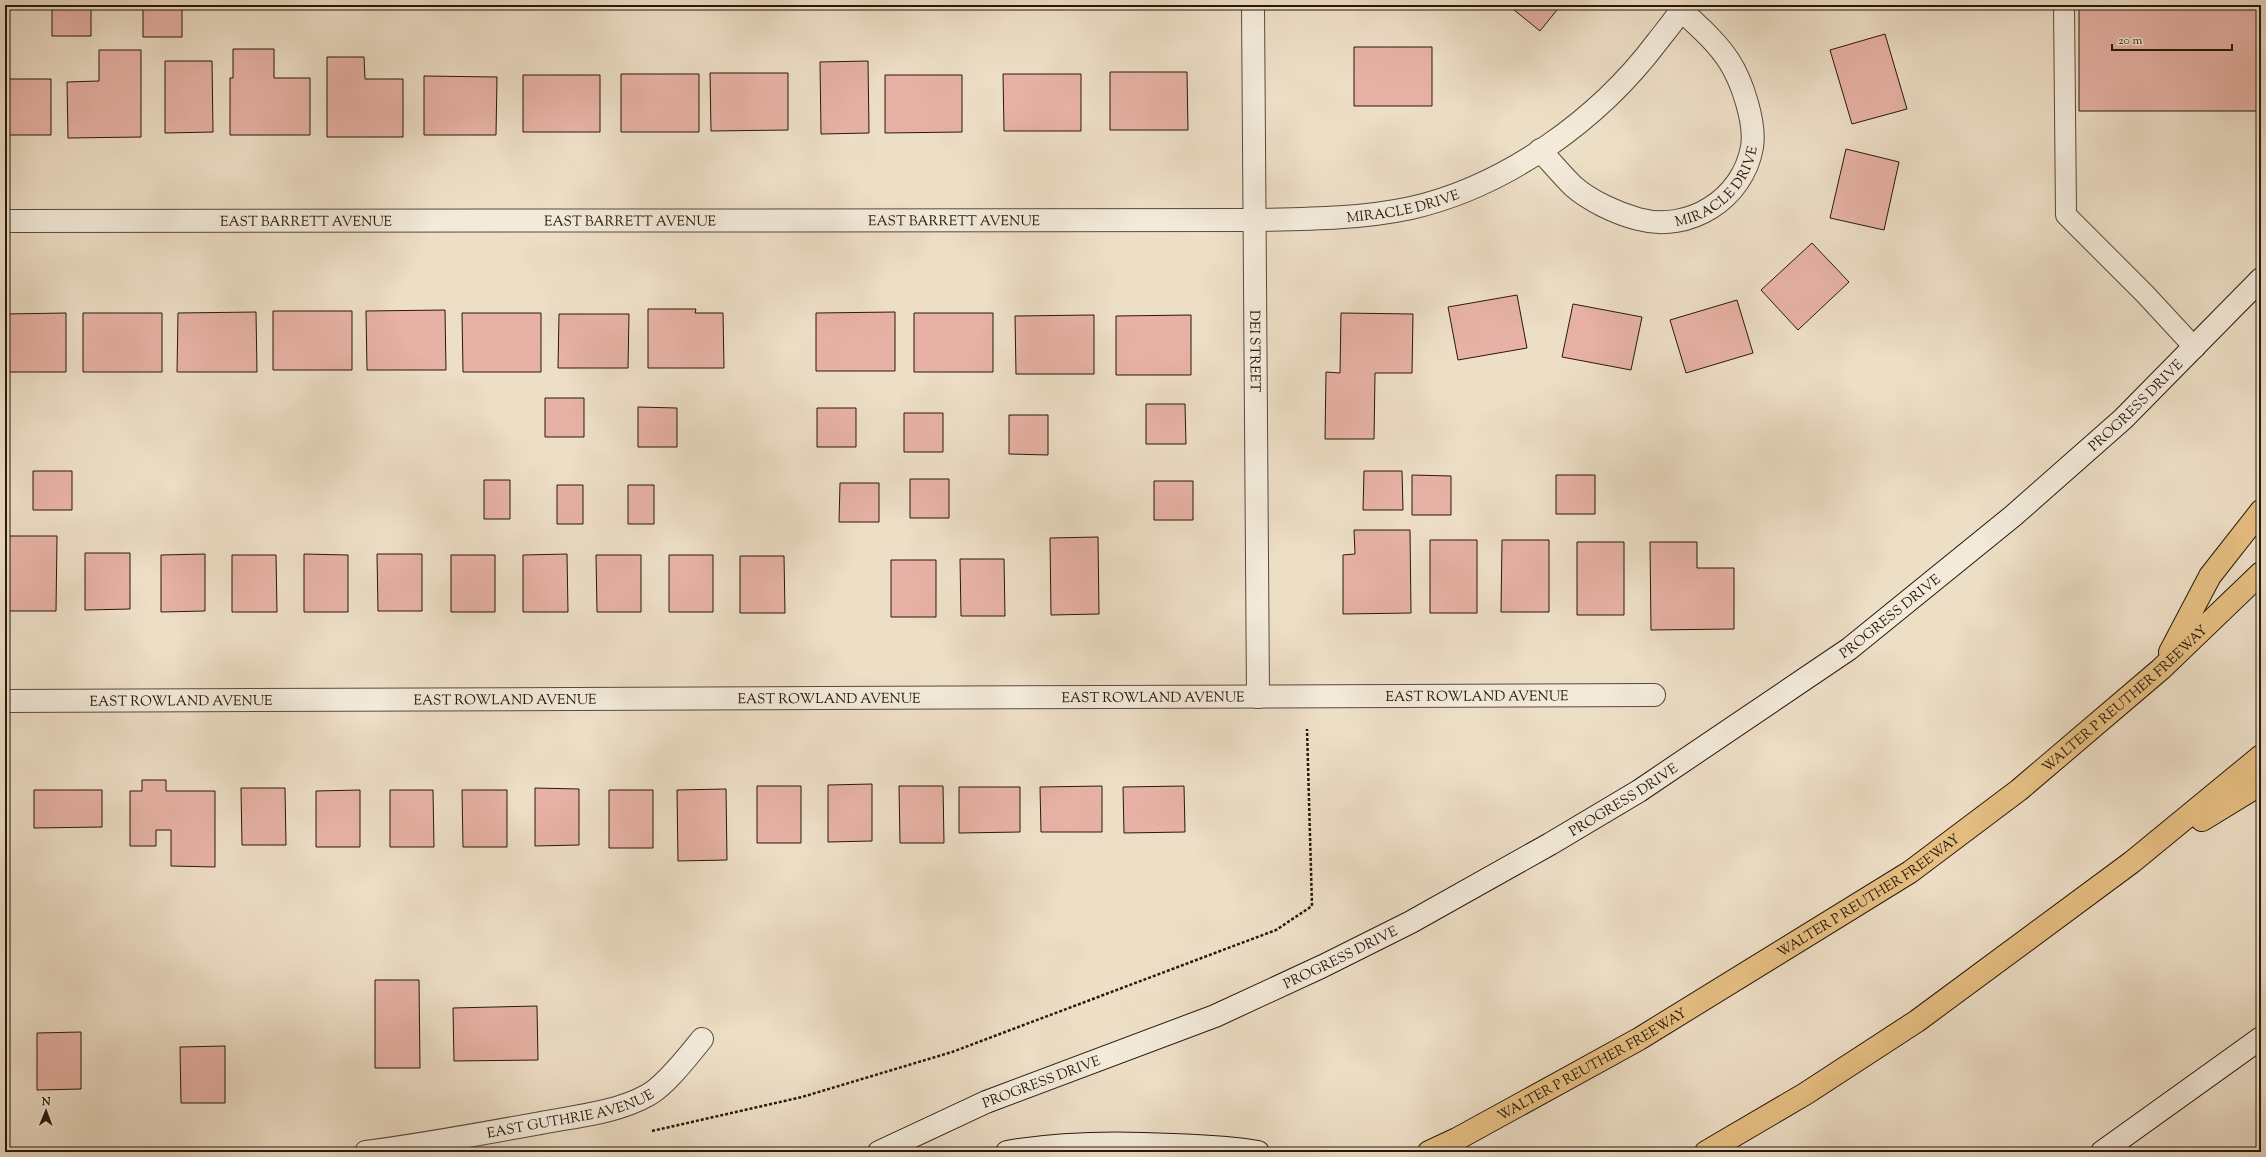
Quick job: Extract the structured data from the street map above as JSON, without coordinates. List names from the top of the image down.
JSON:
{
  "streets": {
    "highway": ["WALTER P REUTHER FREEWAY"],
    "street": [
      "MIRACLE DRIVE",
      "EAST BARRETT AVENUE",
      "DEI STREET",
      "PROGRESS DRIVE",
      "EAST ROWLAND AVENUE",
      "EAST GUTHRIE AVENUE"
    ]
  },
  "crossings": [
    ["MIRACLE DRIVE", "EAST BARRETT AVENUE"],
    ["MIRACLE DRIVE", "DEI STREET"],
    ["EAST BARRETT AVENUE", "DEI STREET"],
    ["DEI STREET", "EAST ROWLAND AVENUE"]
  ],
  "scale_bar": "20 m",
  "north": "top"
}
